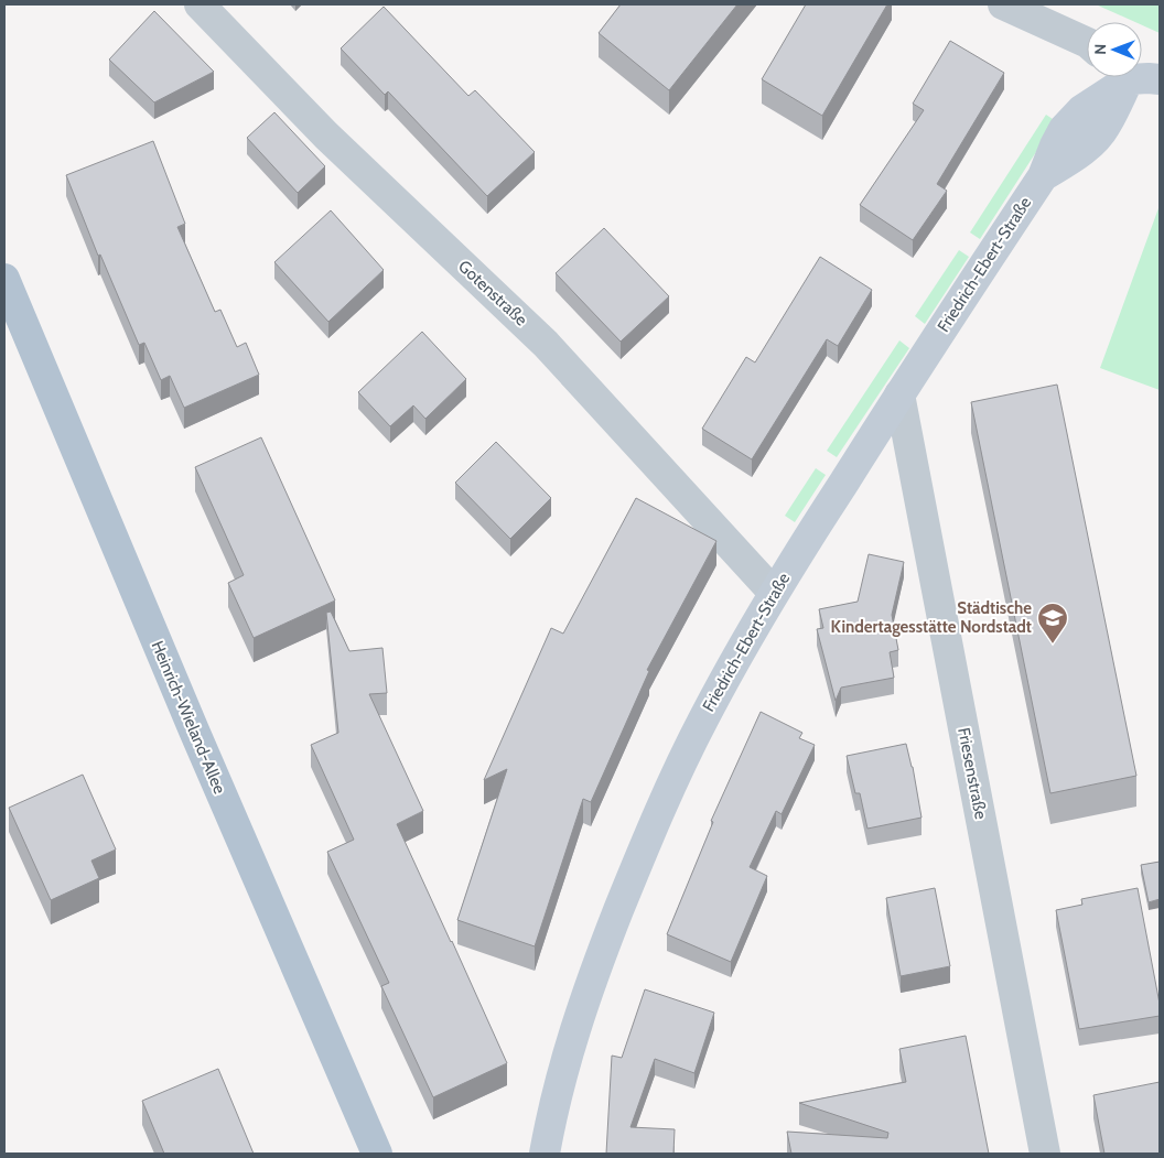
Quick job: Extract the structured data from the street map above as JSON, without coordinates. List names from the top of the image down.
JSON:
{
  "streets": {
    "main road": ["Friedrich-Ebert-Straße", "Heinrich-Wieland-Allee"],
    "street": ["Gotenstraße", "Friesenstraße"]
  },
  "crossings": [
    ["Friedrich-Ebert-Straße", "Gotenstraße"],
    ["Friedrich-Ebert-Straße", "Friesenstraße"]
  ],
  "places": {
    "school or university": ["Städtische Kindertagesstätte Nordstadt"]
  },
  "north": "left"
}
